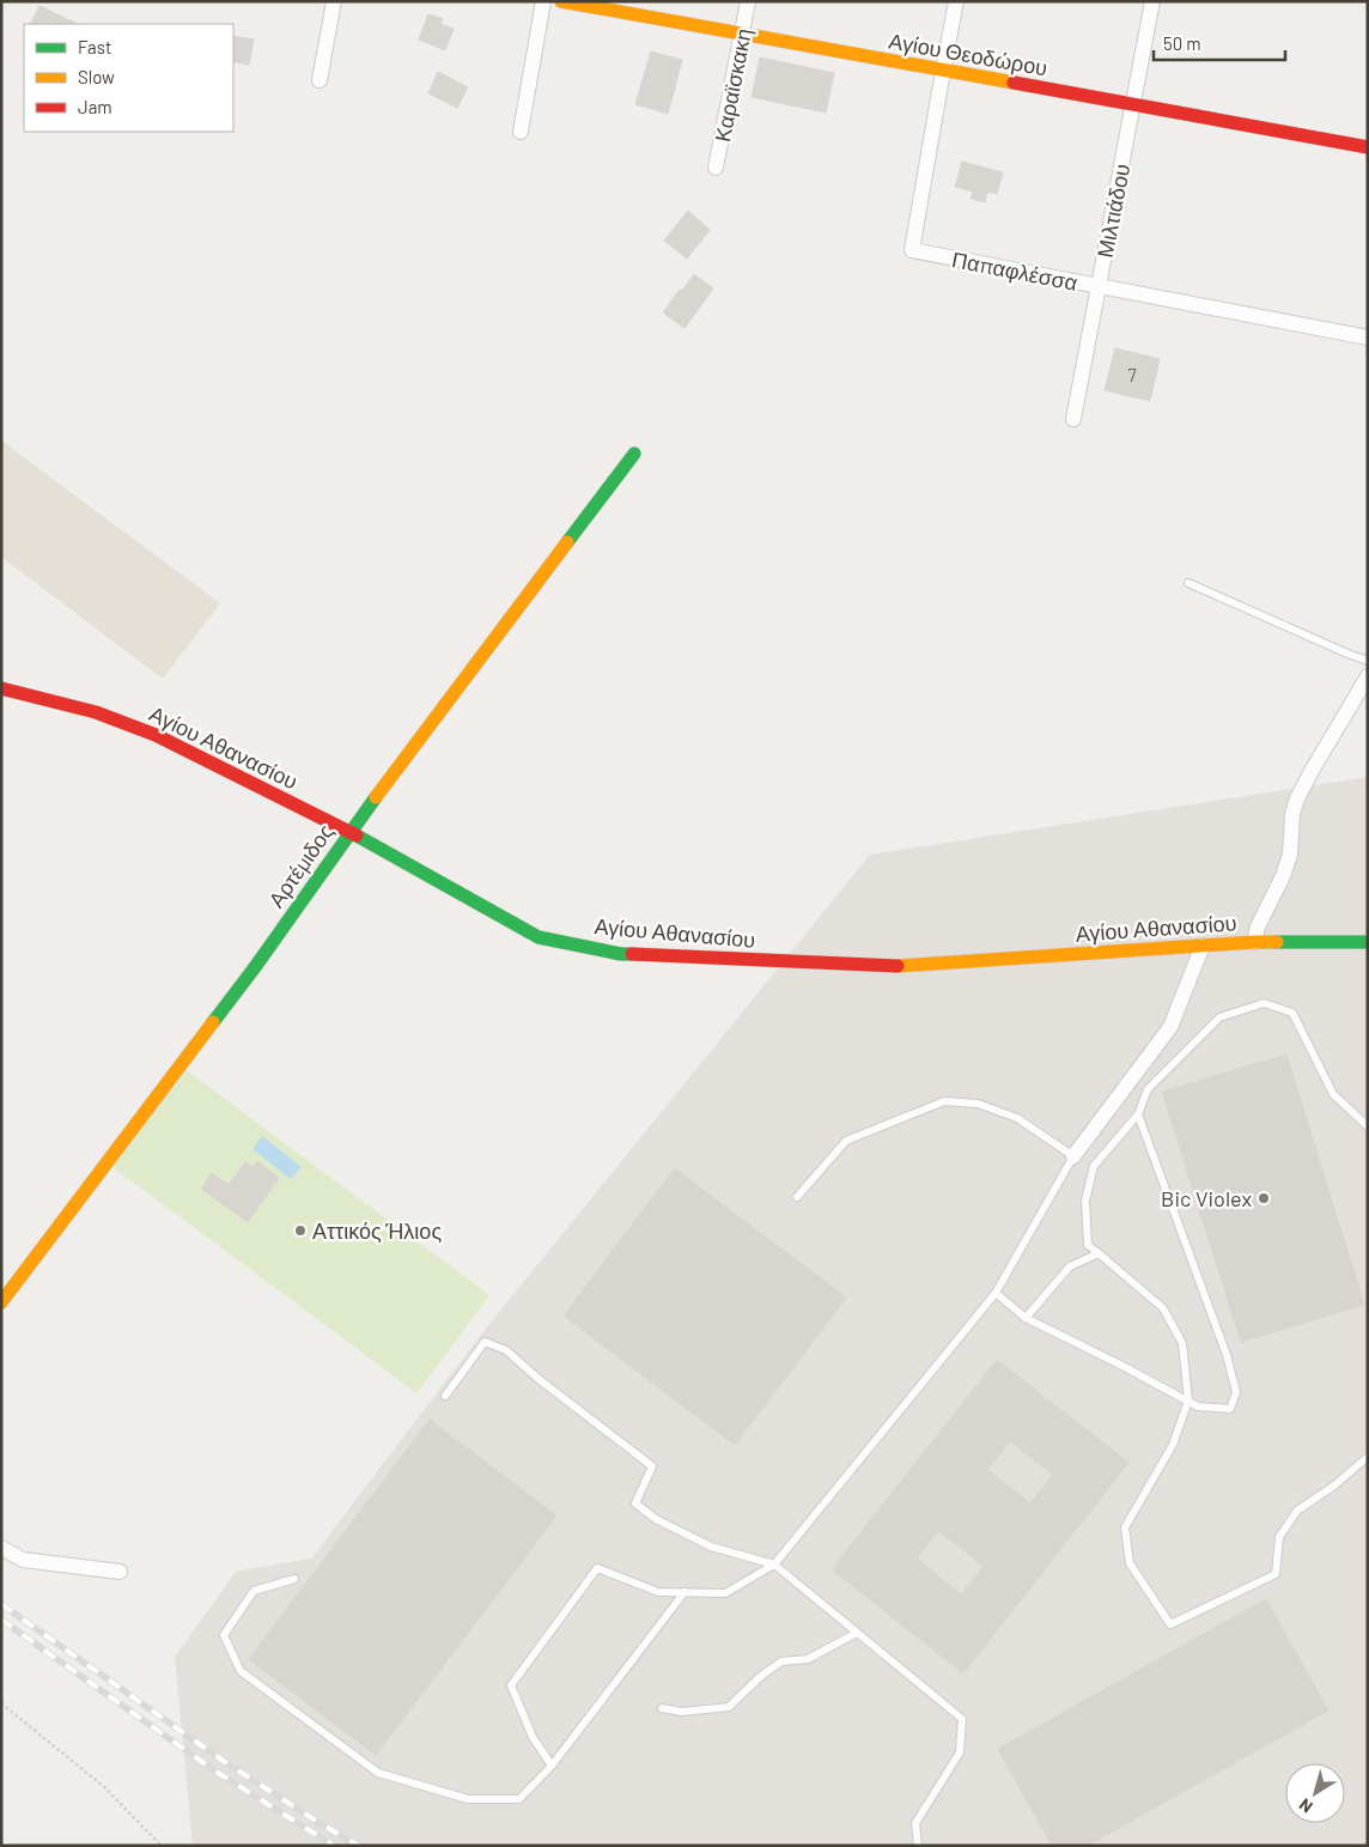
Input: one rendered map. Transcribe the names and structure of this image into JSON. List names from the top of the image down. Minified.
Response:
{"streets":{"street":["Αγίου Θεοδώρου","Καραϊσκακη","Μιλτιάδου","Παπαφλέσσα","Αγίου Αθανασίου","Αρτέμιδος"]},"crossings":[["Αγίου Θεοδώρου","Καραϊσκακη"],["Αγίου Θεοδώρου","Μιλτιάδου"],["Αγίου Θεοδώρου","Παπαφλέσσα"],["Μιλτιάδου","Παπαφλέσσα"],["Αγίου Αθανασίου","Αρτέμιδος"]],"places":["Bic Violex","Αττικός Ήλιος"],"house_numbers":["7"],"legend":["Fast","Slow","Jam"],"scale_bar":"50 m","north":"bottom left"}
